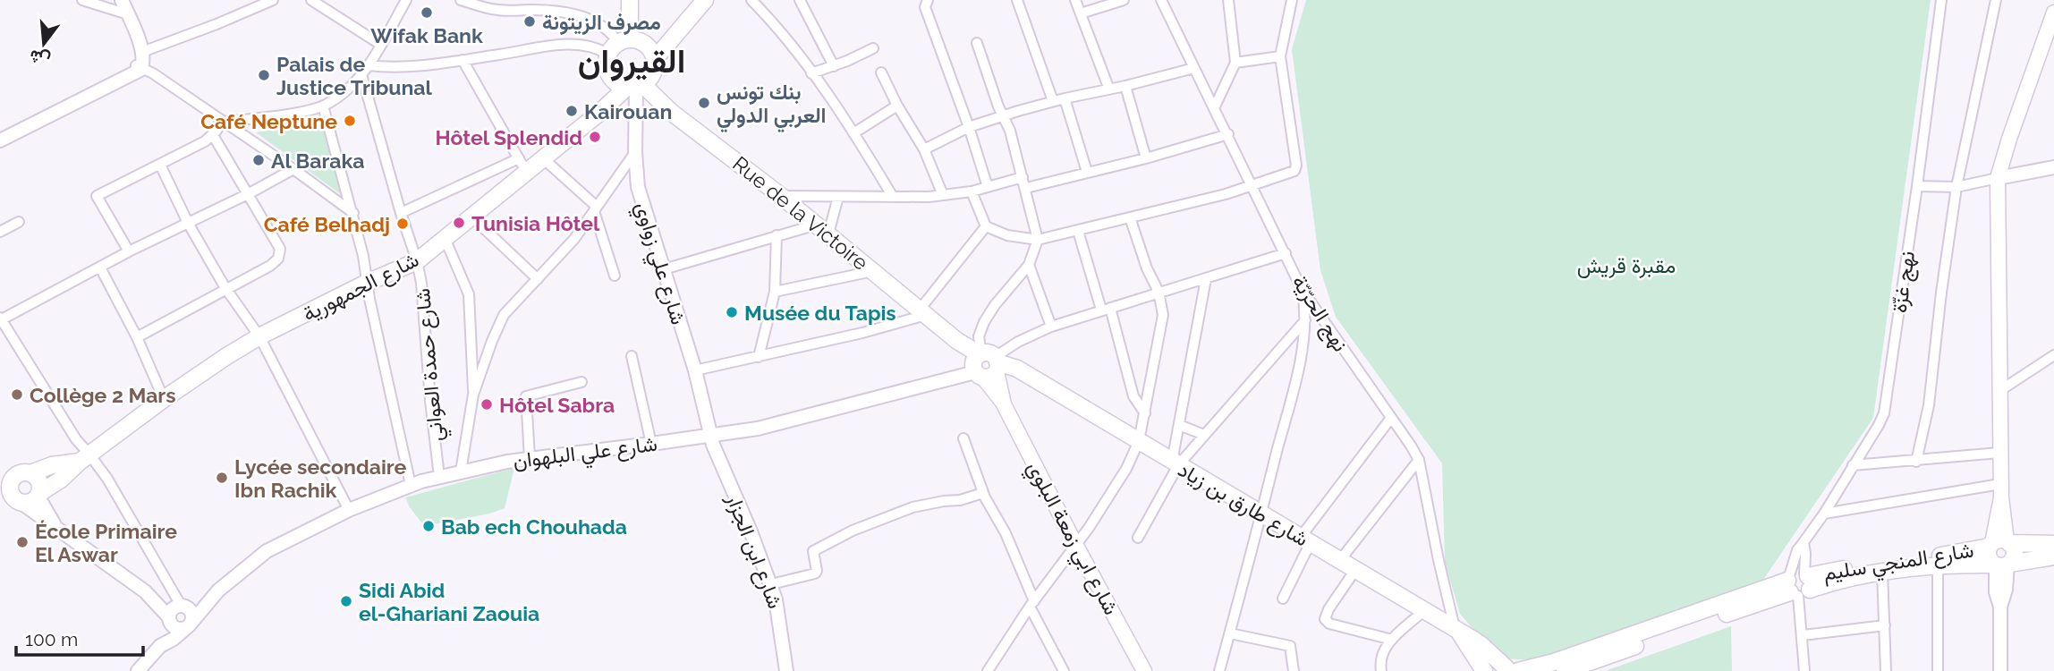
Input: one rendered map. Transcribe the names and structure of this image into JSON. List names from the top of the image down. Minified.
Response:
{"streets":{"main road":["Rue de la Victoire","شارع الجمهورية","شارع طارق بن زياد","شارع ابي زمعة البلوي","شارع المنجي سليم"],"street":["شارع علي زواوي","نهج غزّة","نهج الحرّيّة","شارع حمدة العواني","شارع علي البلهوان","شارع ابن الجزار"]},"crossings":[["Rue de la Victoire","شارع علي زواوي"],["Rue de la Victoire","شارع الجمهورية"],["Rue de la Victoire","شارع علي البلهوان"],["Rue de la Victoire","شارع طارق بن زياد"],["Rue de la Victoire","شارع ابي زمعة البلوي"],["شارع علي زواوي","شارع الجمهورية"],["شارع علي زواوي","شارع علي البلهوان"],["شارع علي زواوي","شارع ابن الجزار"],["نهج غزّة","شارع المنجي سليم"],["شارع الجمهورية","شارع حمدة العواني"],["نهج الحرّيّة","شارع طارق بن زياد"],["شارع حمدة العواني","شارع علي البلهوان"],["شارع علي البلهوان","شارع طارق بن زياد"],["شارع علي البلهوان","شارع ابي زمعة البلوي"],["شارع علي البلهوان","شارع ابن الجزار"],["شارع طارق بن زياد","شارع ابي زمعة البلوي"]],"districts":["القيروان"],"parks":["مقبرة قريش"],"places":["Wifak Bank","مصرف الزيتونة","Palais de Justice Tribunal","بنك تونس العربي الدولي","Kairouan","Café Neptune","Hôtel Splendid","Al Baraka","Tunisia Hôtel","Café Belhadj","Musée du Tapis","Collège 2 Mars","Hôtel Sabra","Lycée secondaire Ibn Rachik","Bab ech Chouhada","École Primaire El Aswar","Sidi Abid el-Ghariani Zaouia"],"scale_bar":"100 m","north":"bottom"}
